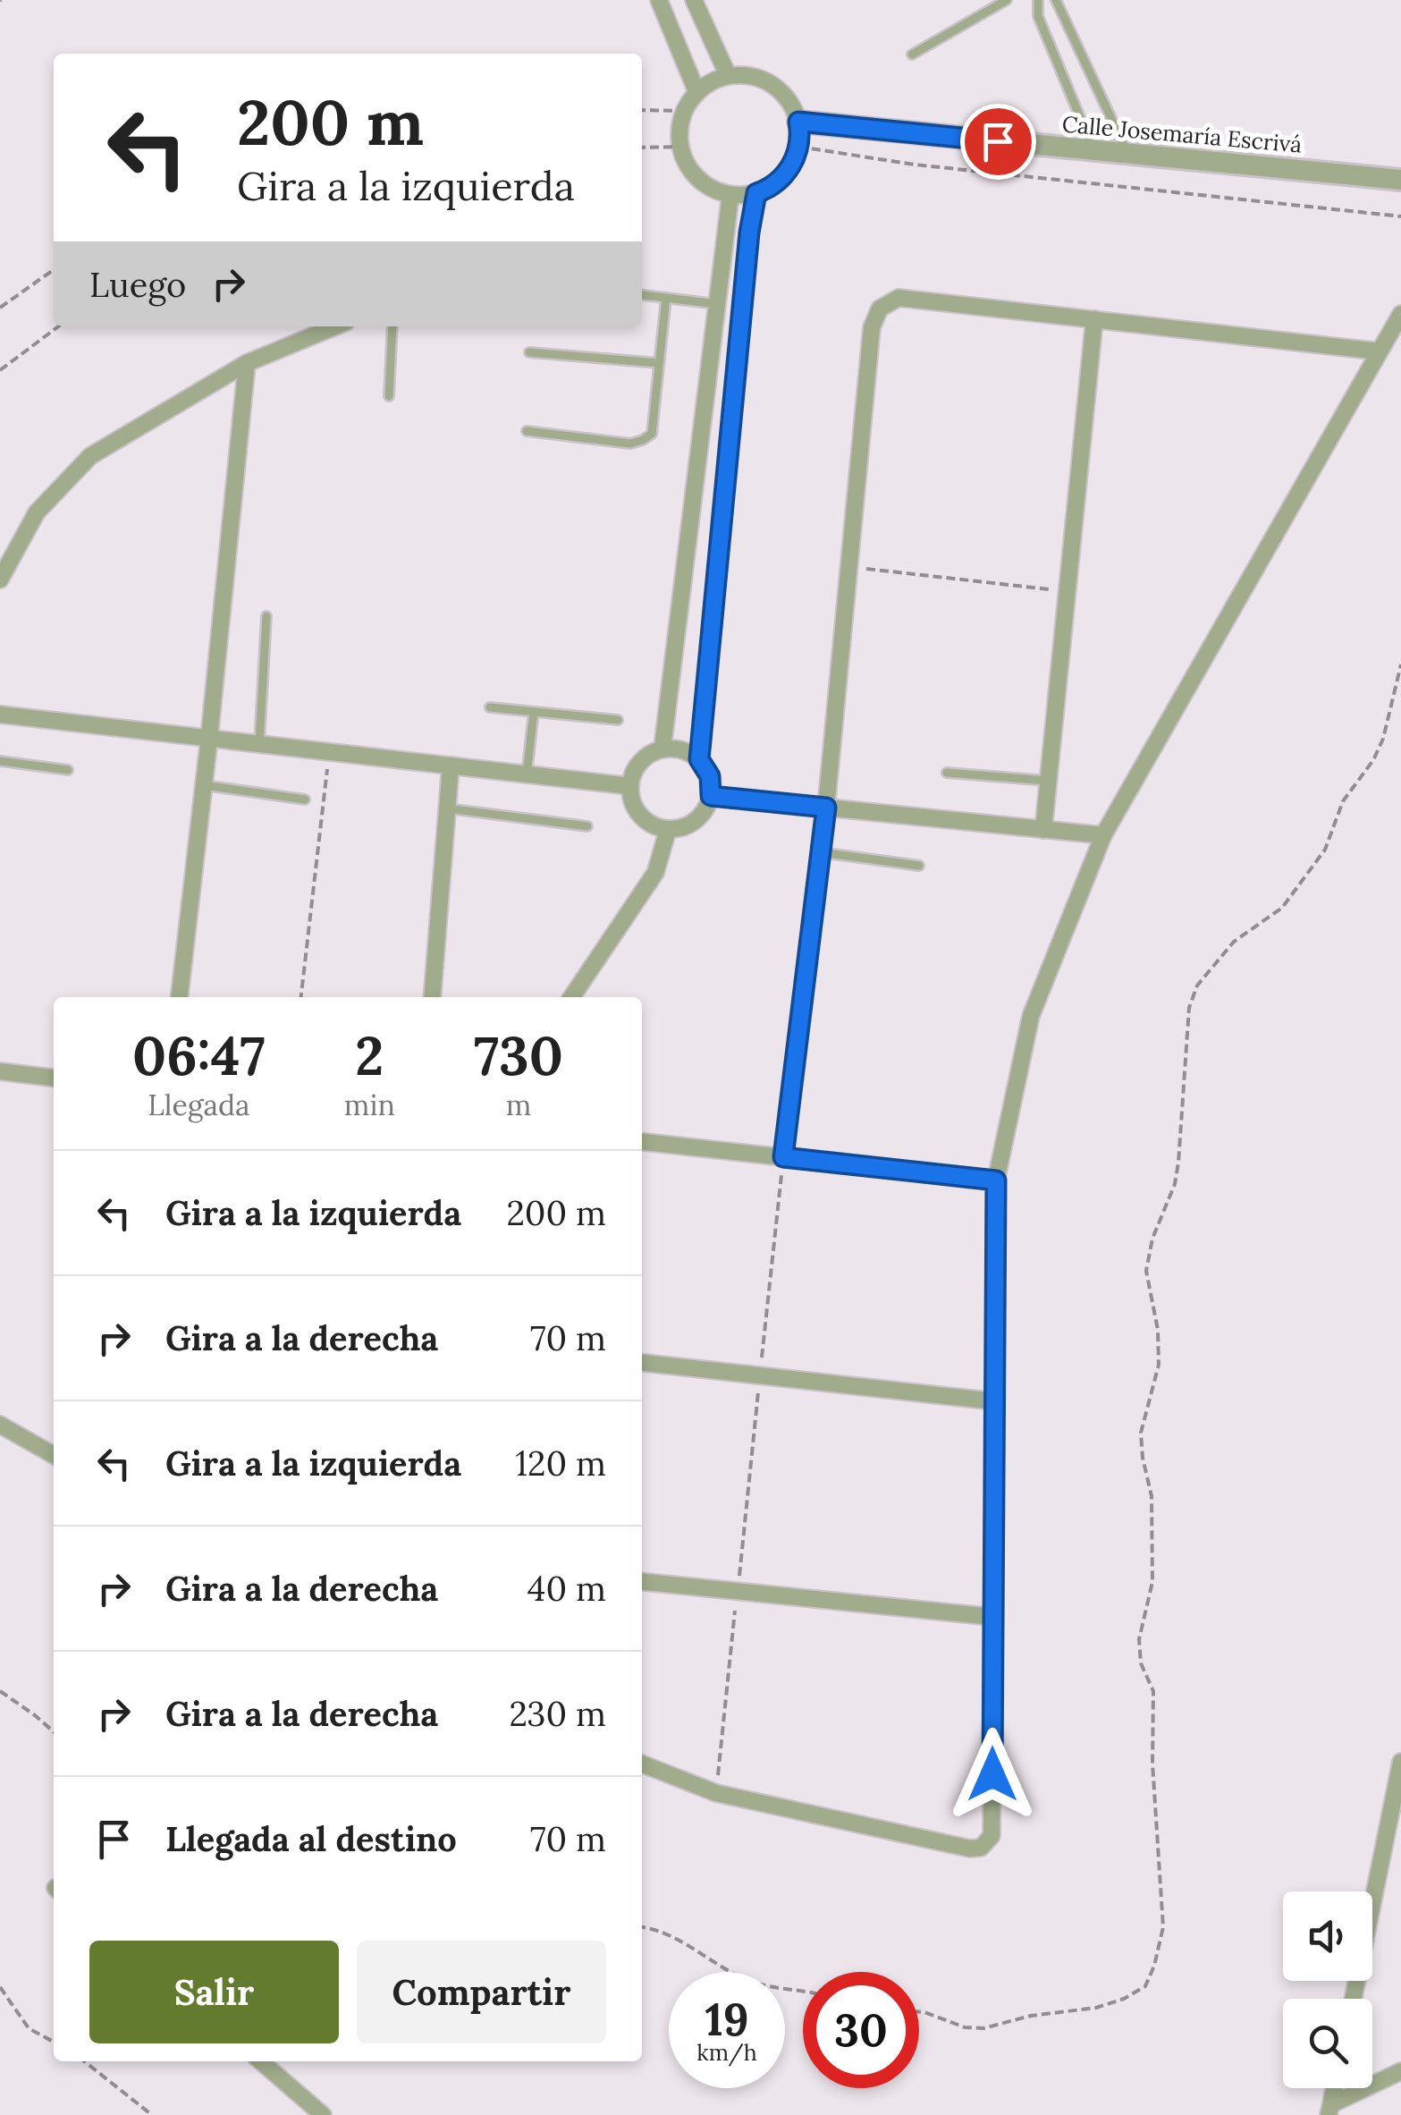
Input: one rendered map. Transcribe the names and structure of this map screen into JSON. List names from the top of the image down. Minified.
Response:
{"streets":{"street":["Calle Josemaría Escrivá"]},"page":{"turn":["200 m","Gira a la izquierda"],"then":"Luego","eta":["06:47","Llegada","2","min","730","m"],"list":[{"name":"Gira a la izquierda","value":"200 m"},{"name":"Gira a la derecha","value":"70 m"},{"name":"Gira a la izquierda","value":"120 m"},{"name":"Gira a la derecha","value":"40 m"},{"name":"Gira a la derecha","value":"230 m"},{"name":"Llegada al destino","value":"70 m"}],"buttons":["Salir","Compartir"],"speed":"19 km/h","limit":"30"}}
